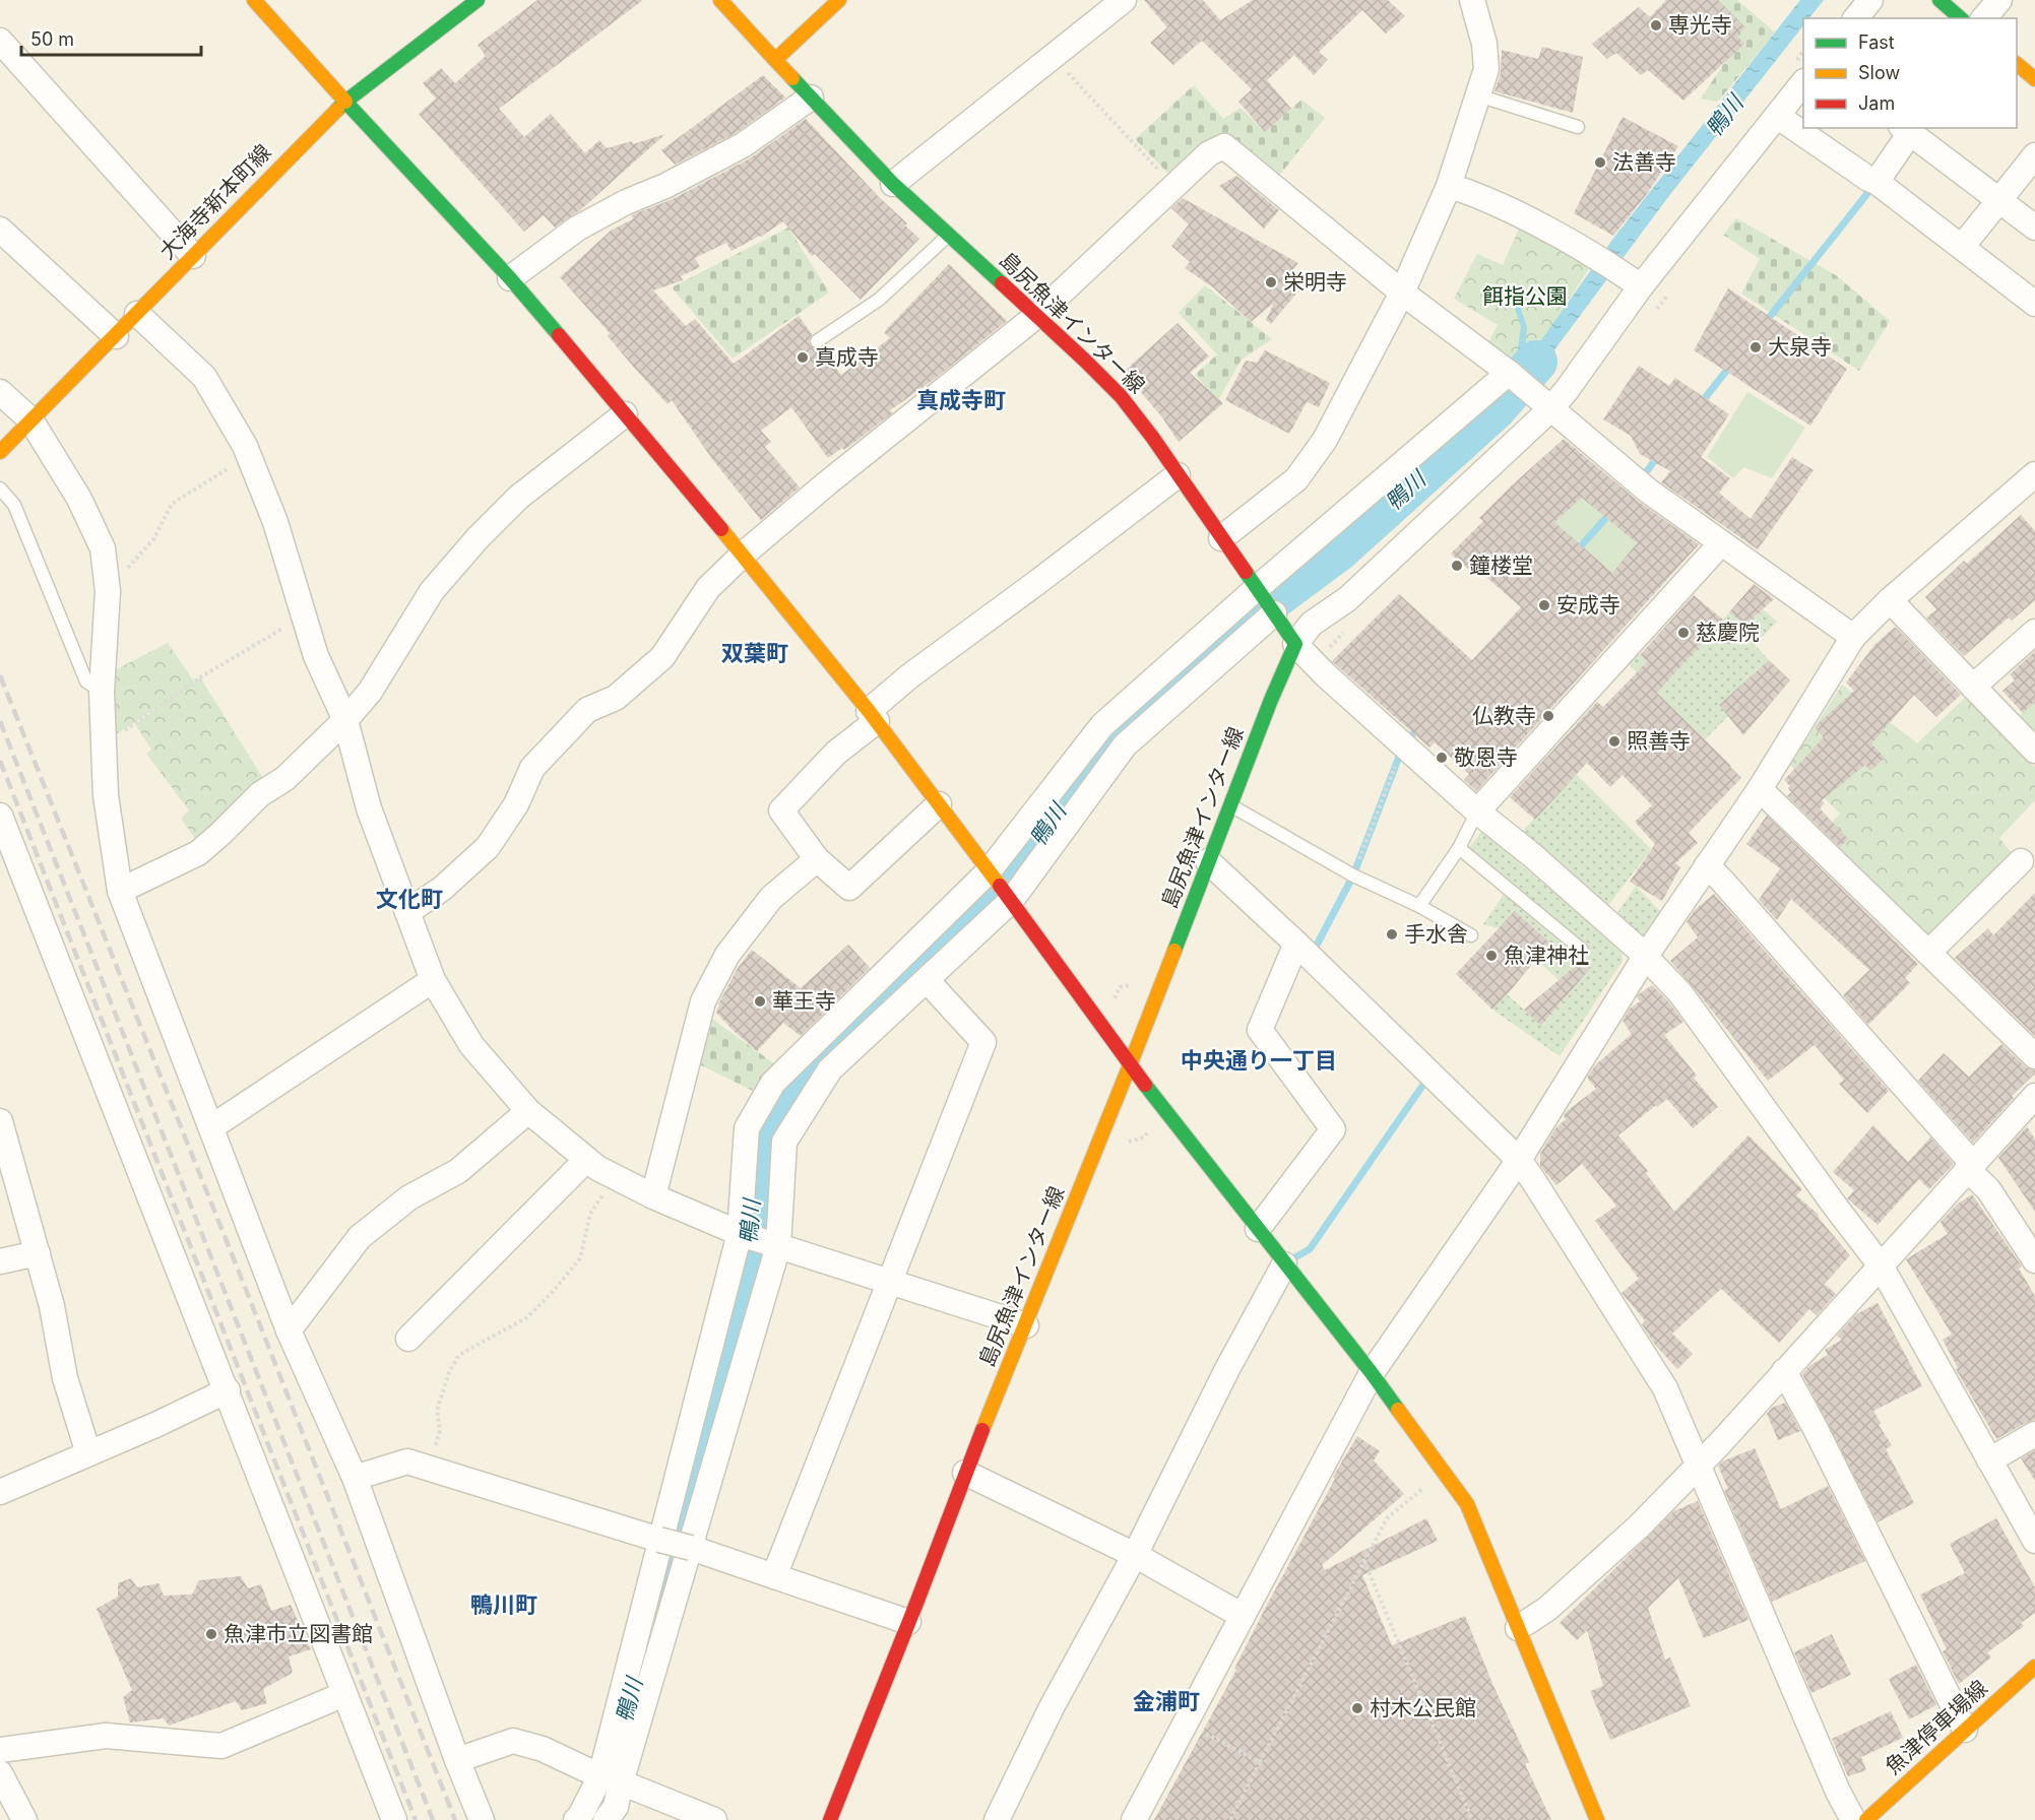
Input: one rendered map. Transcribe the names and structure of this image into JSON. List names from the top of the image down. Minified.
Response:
{"streets":{"main road":["大海寺新本町線","島尻魚津インター線","魚津停車場線"]},"districts":["真成寺町","双葉町","文化町","中央通り一丁目","鴨川町","金浦町"],"water":["鴨川"],"parks":["餌指公園"],"places":["専光寺","法善寺","栄明寺","大泉寺","真成寺","鐘楼堂","安成寺","慈慶院","仏教寺","照善寺","敬恩寺","手水舎","魚津神社","華王寺","魚津市立図書館","村木公民館"],"legend":["Fast","Slow","Jam"],"scale_bar":"50 m"}
